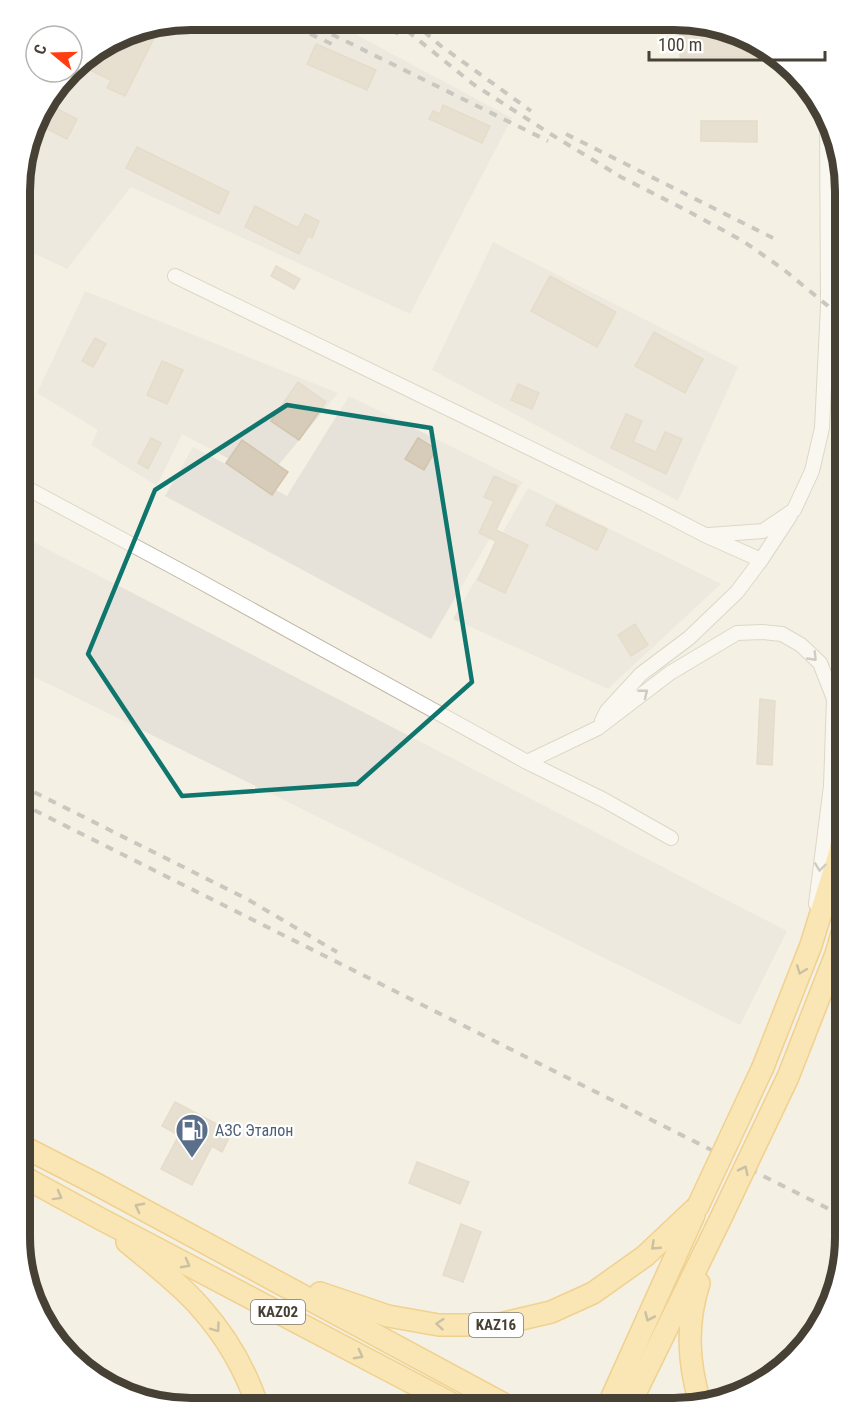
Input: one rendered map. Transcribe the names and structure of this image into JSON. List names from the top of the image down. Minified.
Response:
{"streets":{"highway":["KАZ02","KAZ16"]},"crossings":[["KАZ02","KAZ16"]],"places":{"fuel station":["АЗС Эталон"]},"scale_bar":"100 m","north":"left"}
